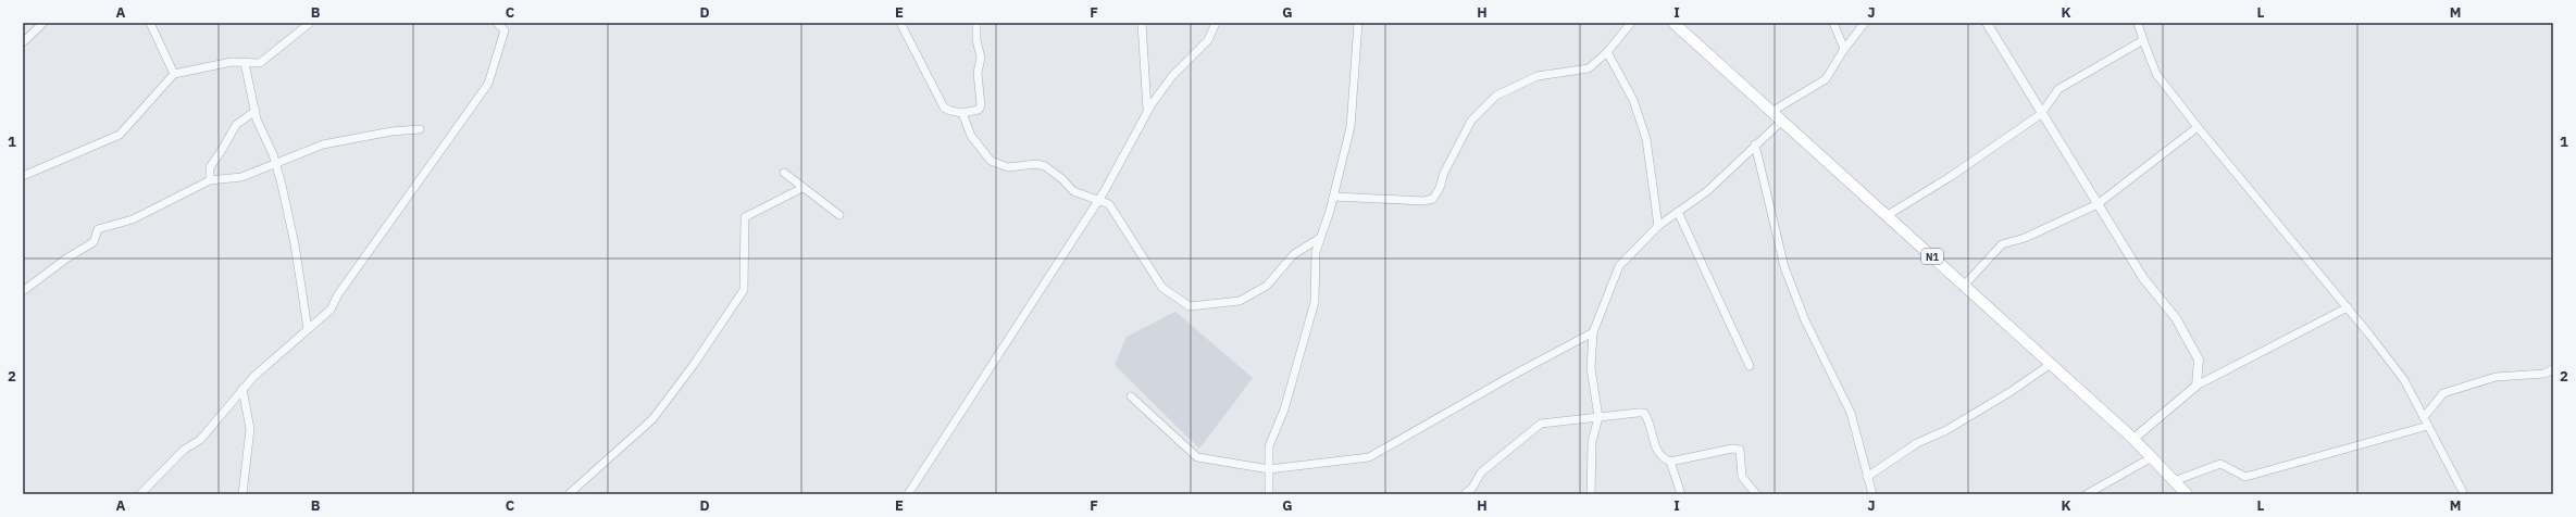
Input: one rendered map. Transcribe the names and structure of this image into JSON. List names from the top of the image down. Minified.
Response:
{"streets":{"main road":["N1"]},"grid":{"columns":["A","B","C","D","E","F","G","H","I","J","K","L","M"],"rows":["1","2"]}}
